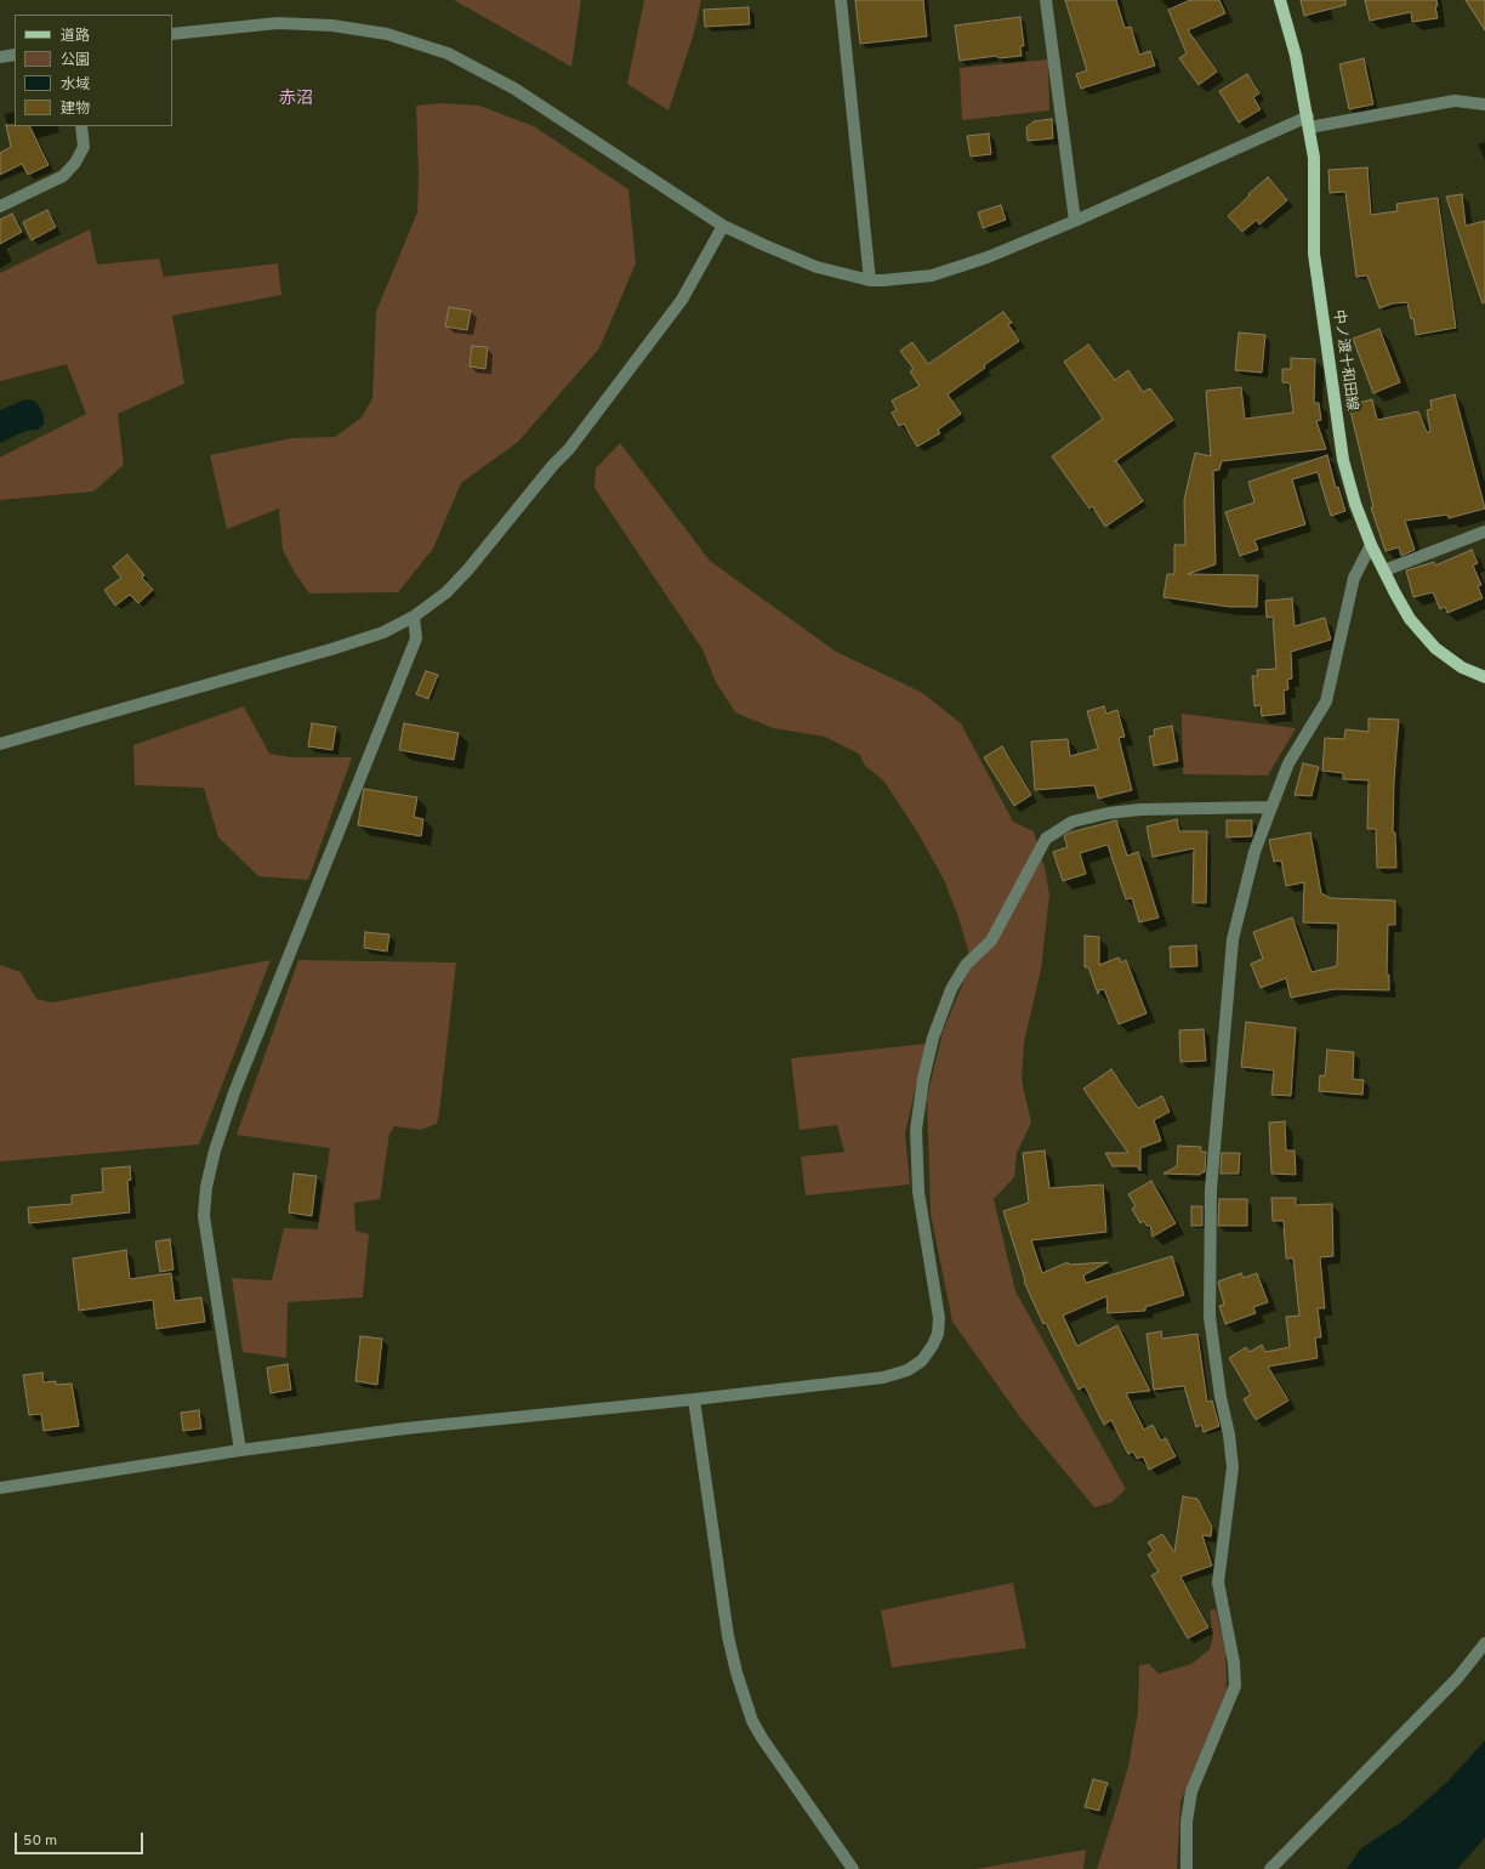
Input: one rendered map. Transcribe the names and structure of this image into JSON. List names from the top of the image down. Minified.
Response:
{"streets":{"main road":["中ノ渡十和田線"]},"districts":["赤沼"],"legend":["道路","公園","水域","建物"],"scale_bar":"50 m"}
